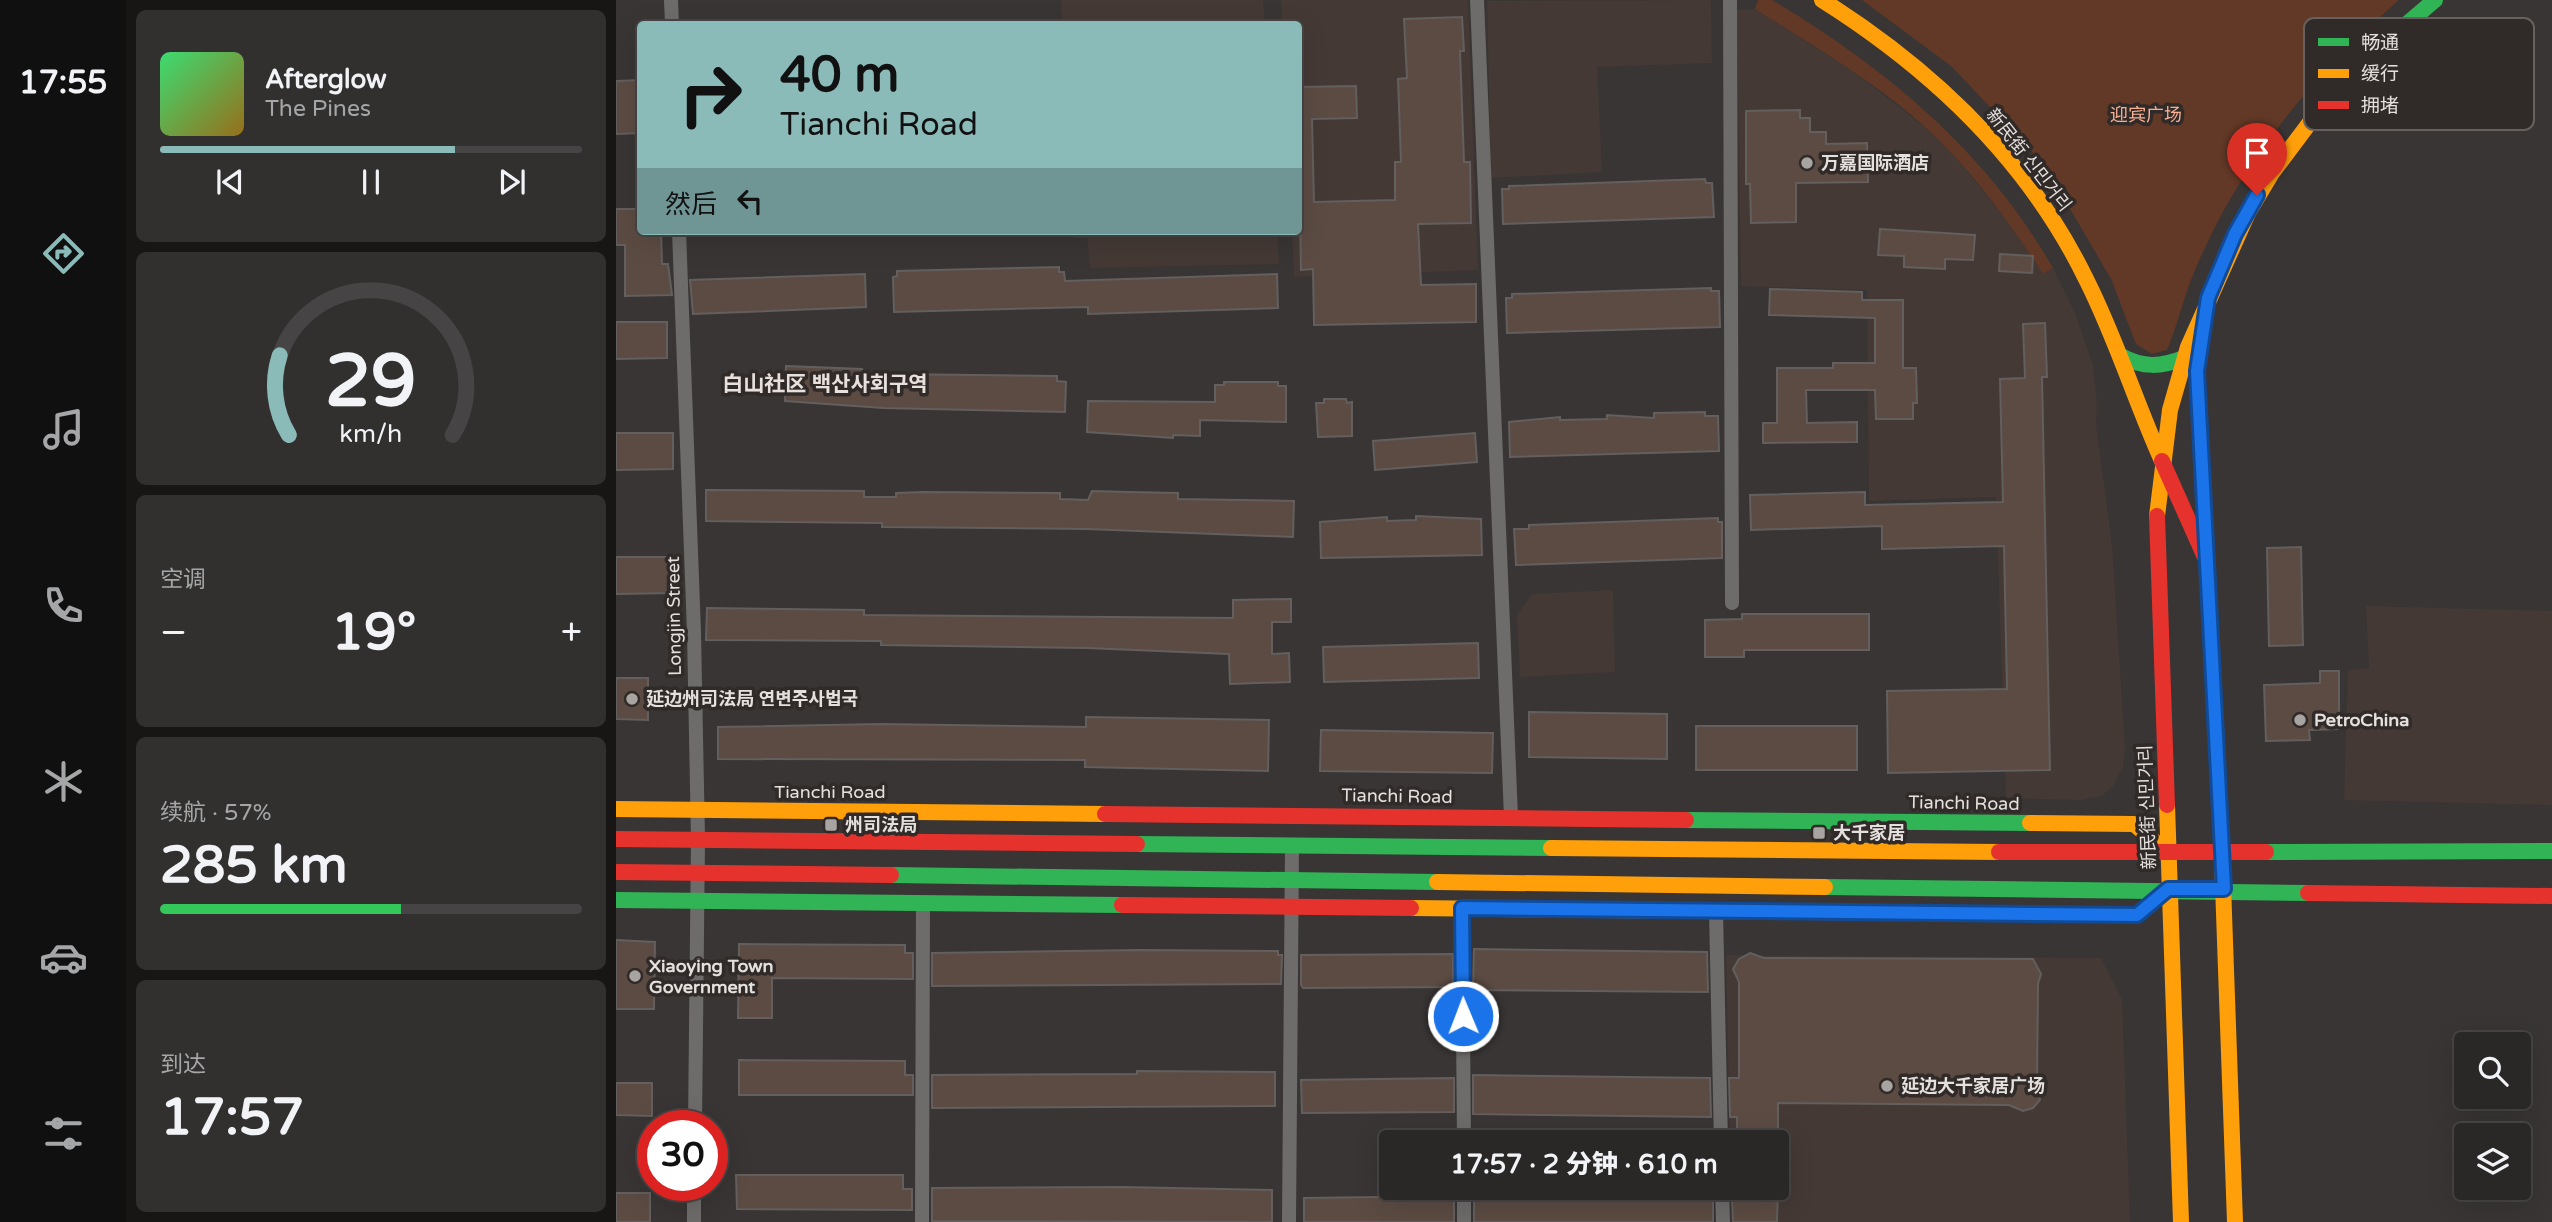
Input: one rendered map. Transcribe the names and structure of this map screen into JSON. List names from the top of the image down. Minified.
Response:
{"streets":{"main road":["新民街 신민거리","Tianchi Road"],"street":["Longjin Street"]},"crossings":[["新民街 신민거리","Tianchi Road"],["Longjin Street","Tianchi Road"]],"districts":["白山社区 백산사회구역"],"parks":["迎宾广场"],"places":{"other":["万嘉国际酒店","延边州司法局 연변주사법국","PetroChina","Xiaoying Town Government","延边大千家居广场"],"transit":["州司法局","大千家居"]},"legend":["畅通","缓行","拥堵"],"page":{"tabs":"17:55","turn":["40 m","Tianchi Road"],"song":["Afterglow","The Pines"],"then":"然后","tile":["空调",["续航 · 57%","285 km"],["到达","17:57"]],"heat":["−","19°","+"],"limit":"30","trip":"17:57 · 2 分钟 · 610 m","gauge":["29","km/h"]}}
